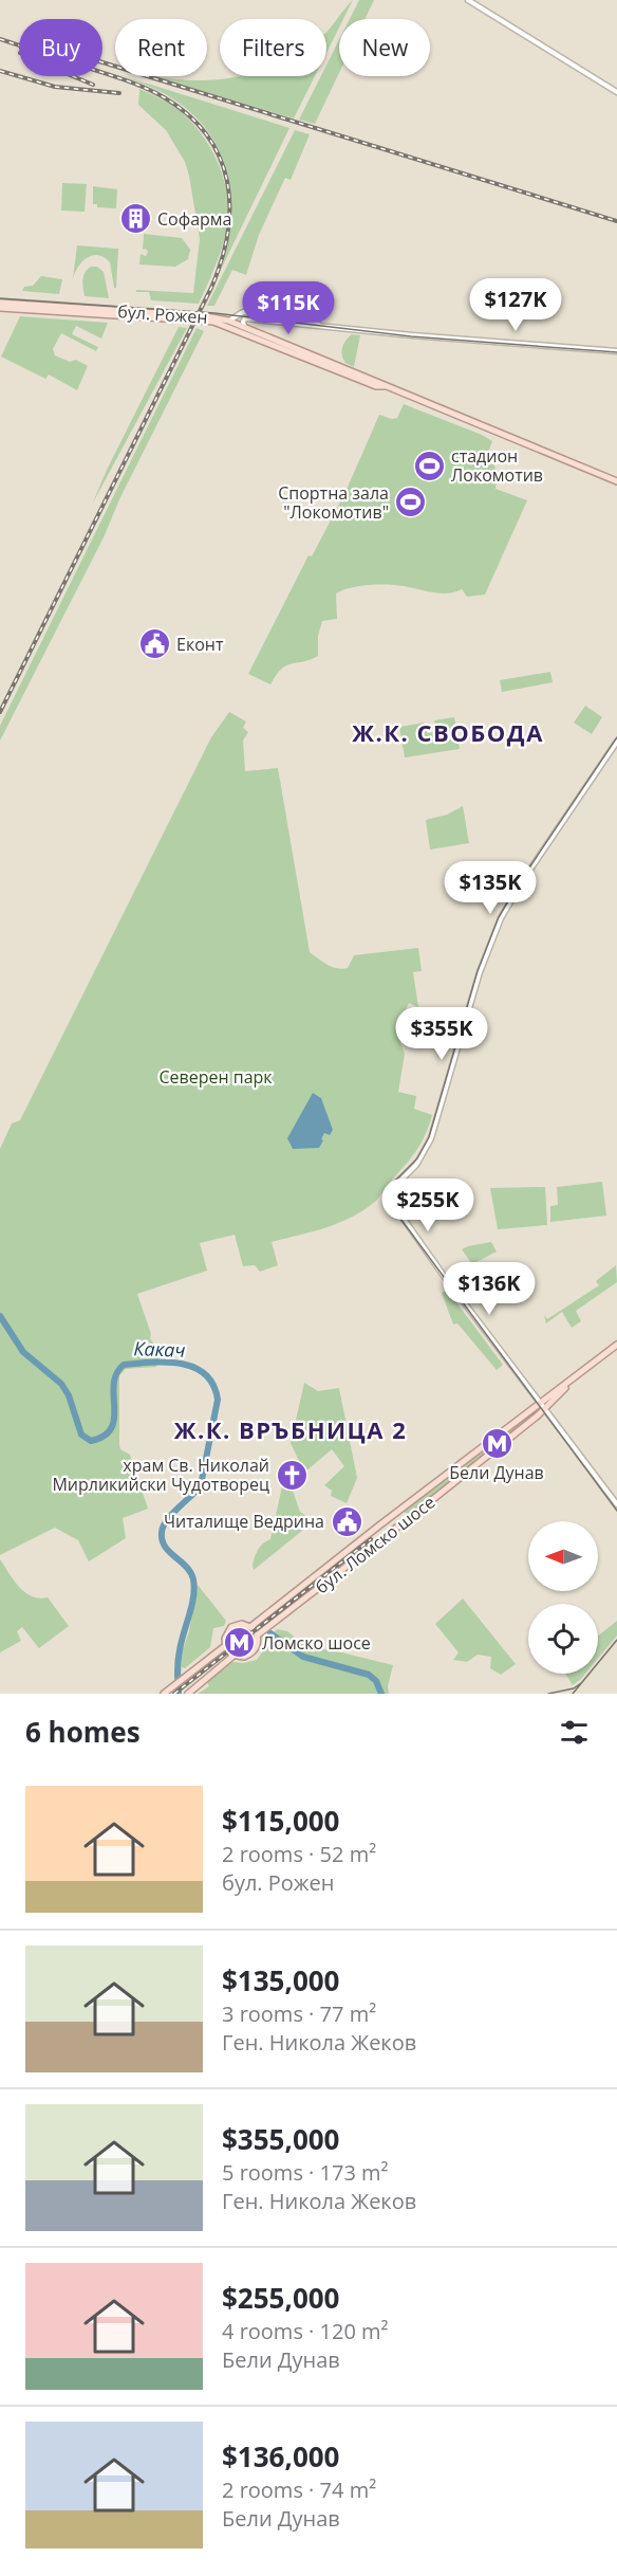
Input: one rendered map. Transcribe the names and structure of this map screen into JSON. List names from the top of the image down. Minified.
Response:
{"streets":{"main road":["бул. Рожен","бул. Ломско шосе"]},"districts":["Ж.К. СВОБОДА","Ж.К. ВРЪБНИЦА 2"],"water":["Какач"],"parks":["Северен парк"],"places":{"building":["Софарма"],"sports":["стадион Локомотив","Спортна зала \"Локомотив\""],"public building":["Еконт","Читалище Ведрина"],"metro station":["Бели Дунав","Ломско шосе"],"church":["храм Св. Николай Мирликийски Чудотворец"]},"north":"left","page":{"chip":["Buy","Rent","Filters","New"],"price":["$127K","$115K","$135K","$355K","$255K","$136K"],"heading":"6 homes","list":[{"name":"$115,000","note":"2 rooms · 52 m² · бул. Рожен"},{"name":"$135,000","note":"3 rooms · 77 m² · Ген. Никола Жеков"},{"name":"$355,000","note":"5 rooms · 173 m² · Ген. Никола Жеков"},{"name":"$255,000","note":"4 rooms · 120 m² · Бели Дунав"},{"name":"$136,000","note":"2 rooms · 74 m² · Бели Дунав"}]}}
